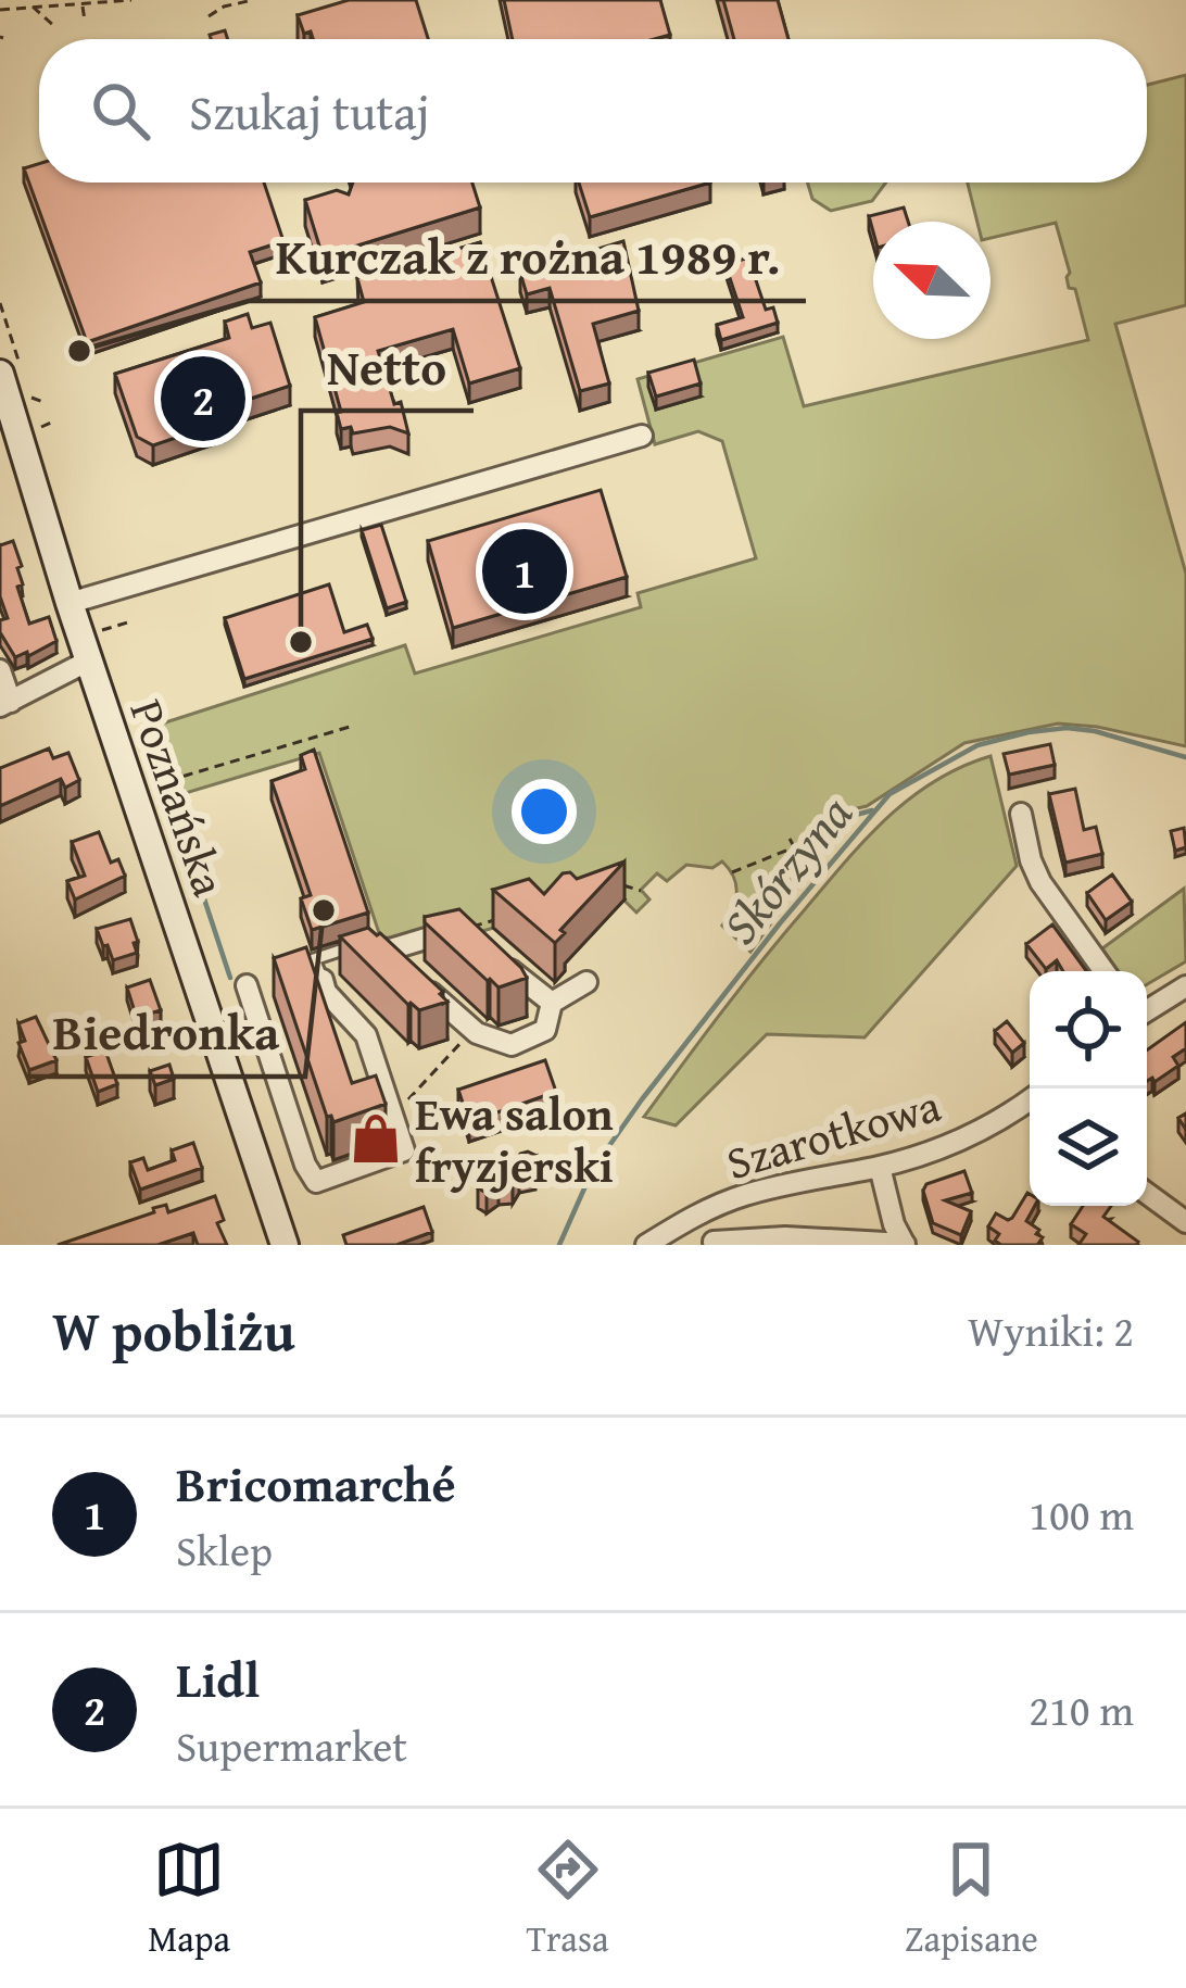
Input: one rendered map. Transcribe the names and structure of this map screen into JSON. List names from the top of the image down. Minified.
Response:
{"streets":{"street":["Poznańska","Szarotkowa"]},"water":["Skórzyna"],"places":{"other":["Kurczak z rożna 1989 r.","Netto","Biedronka"],"shop":["Ewa salon fryzjerski"]},"north":"top left","page":{"search":"Szukaj tutaj","pins":["2","1"],"heading":["W pobliżu","Wyniki: 2"],"list":[{"mark":"1","name":"Bricomarché","note":"Sklep","value":"100 m"},{"mark":"2","name":"Lidl","note":"Supermarket","value":"210 m"}],"nav":["Mapa","Trasa","Zapisane"]}}
